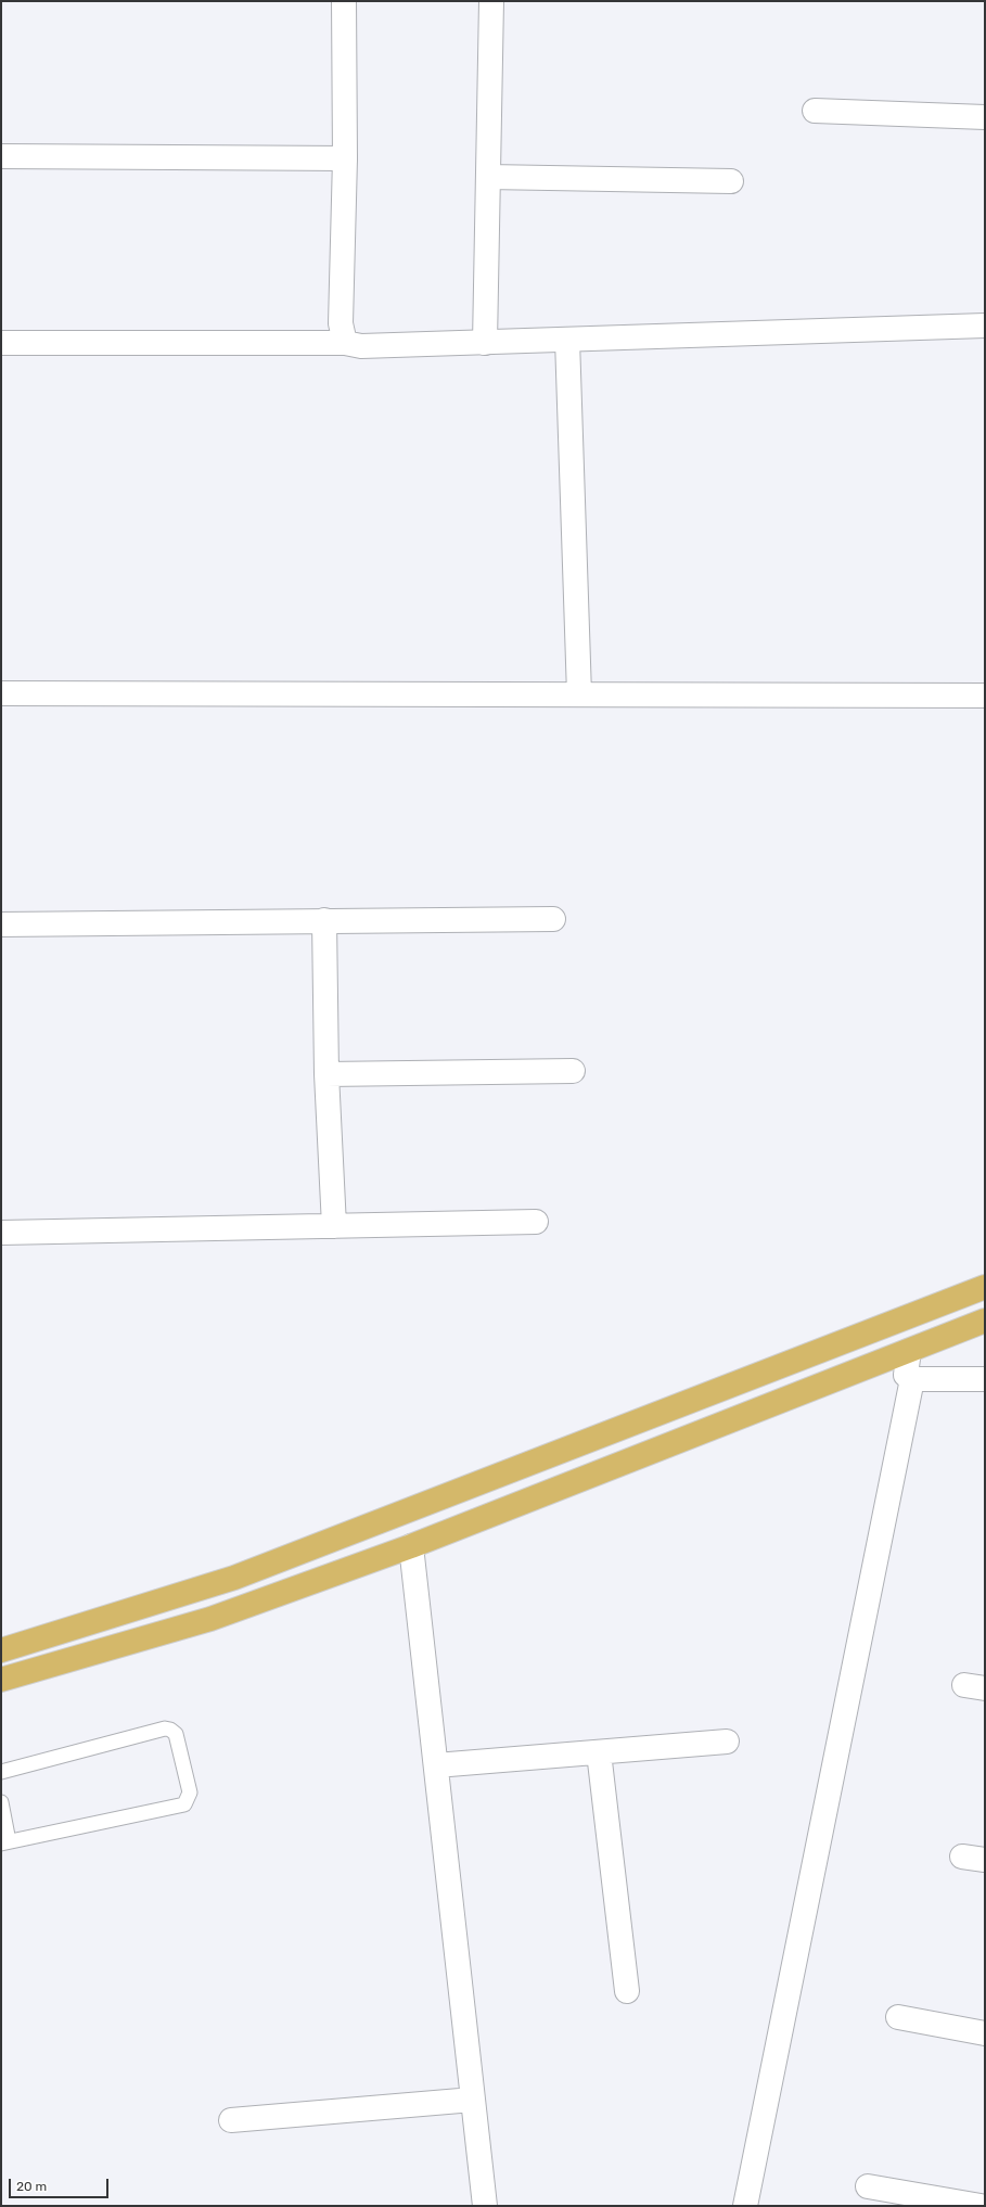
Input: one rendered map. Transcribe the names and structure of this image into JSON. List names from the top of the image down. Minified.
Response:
{"scale_bar":"20 m"}
